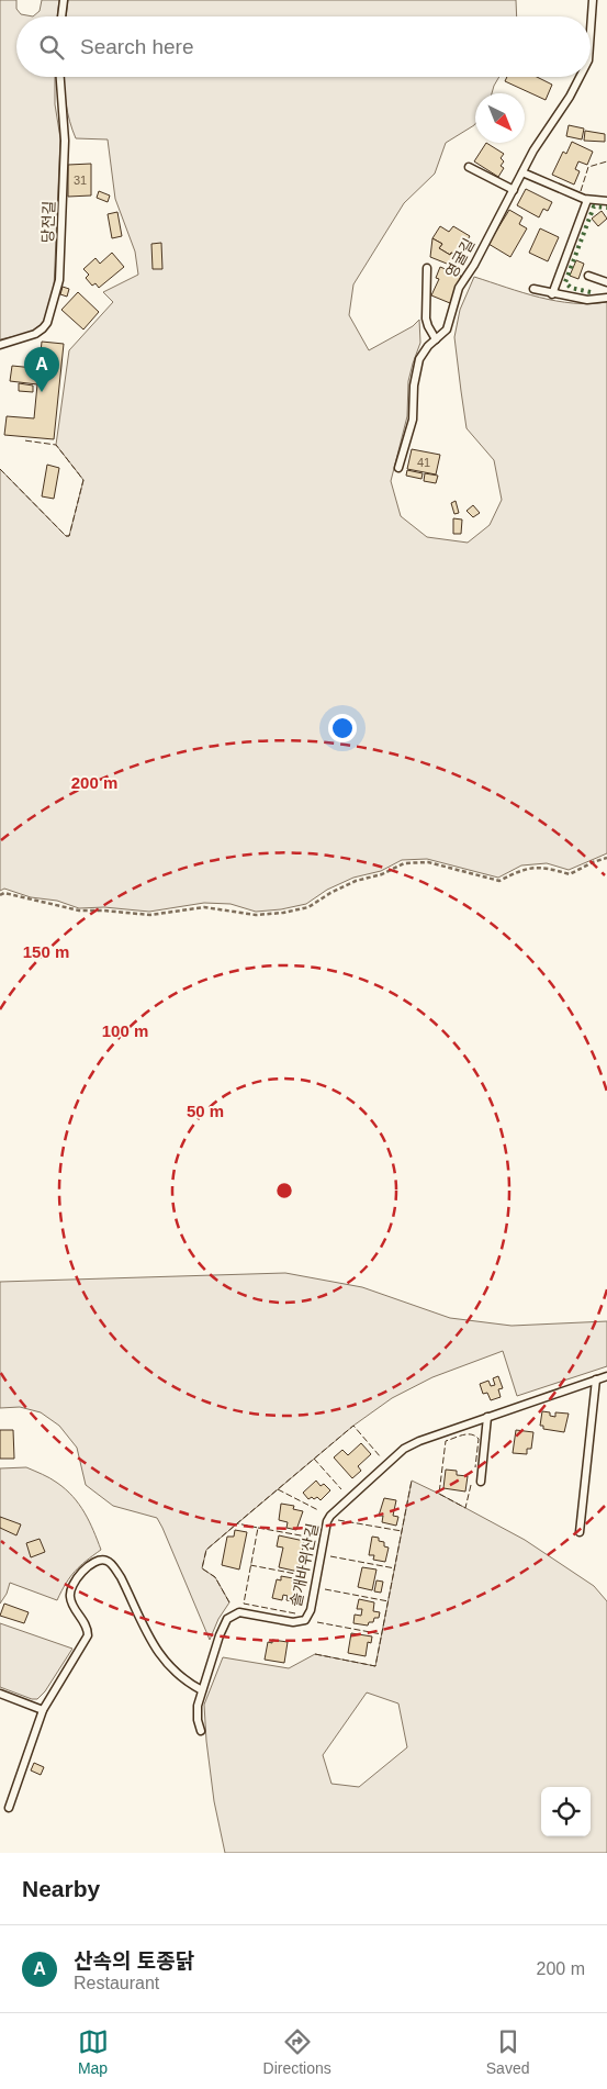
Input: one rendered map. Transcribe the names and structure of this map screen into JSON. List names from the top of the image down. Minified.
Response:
{"streets":{"lane":["당전길","영굴길","솔개바위산길"]},"house_numbers":["31","41"],"north":"bottom right","page":{"search":"Search here","pins":"A","heading":"Nearby","list":[{"mark":"A","name":"산속의 토종닭","note":"Restaurant","value":"200 m"}],"nav":["Map","Directions","Saved"]},"rings":["200 m","150 m","100 m","50 m"]}
